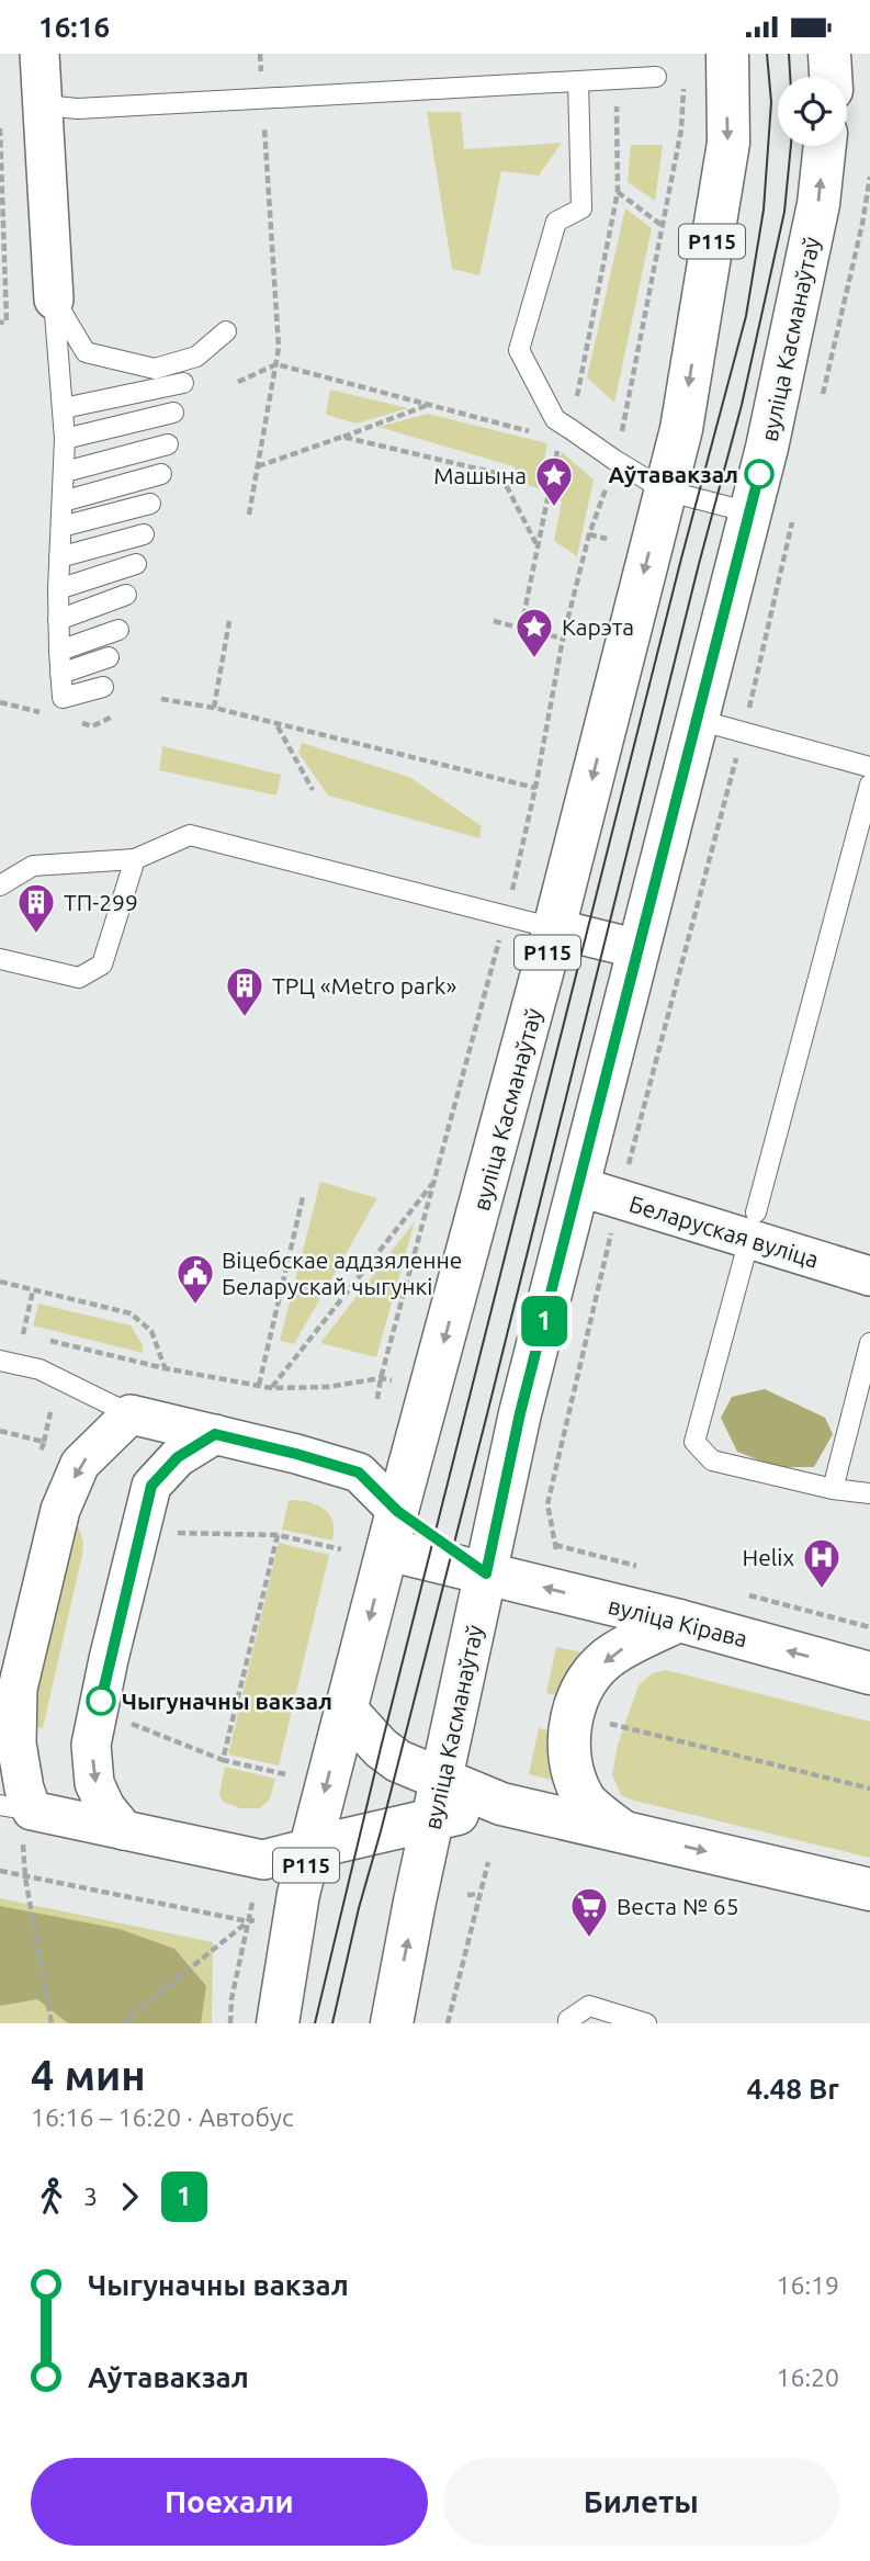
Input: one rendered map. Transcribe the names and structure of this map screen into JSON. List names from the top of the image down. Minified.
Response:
{"streets":{"main road":["Р115","вуліца Касманаўтаў","вуліца Кірава"],"street":["Беларуская вуліца"]},"crossings":[["вуліца Касманаўтаў","Беларуская вуліца"],["вуліца Касманаўтаў","вуліца Кірава"]],"places":{"other":["Аўтавакзал","Чыгуначны вакзал"],"place":["Машына","Карэта"],"building":["ТП-299","ТРЦ «Metro park»"],"public building":["Віцебскае аддзяленне Беларускай чыгункі"],"hospital":["Helix"],"supermarket":["Веста № 65"]},"lines":["bus line 1"],"page":{"status":"16:16","on_map":"1","heading":["4 мин","16:16 – 16:20 · Автобус","4.48 Br"],"legs":["3","1"],"list":[{"name":"Чыгуначны вакзал","value":"16:19"},{"name":"Аўтавакзал","value":"16:20"}],"buttons":["Поехали","Билеты"]}}
